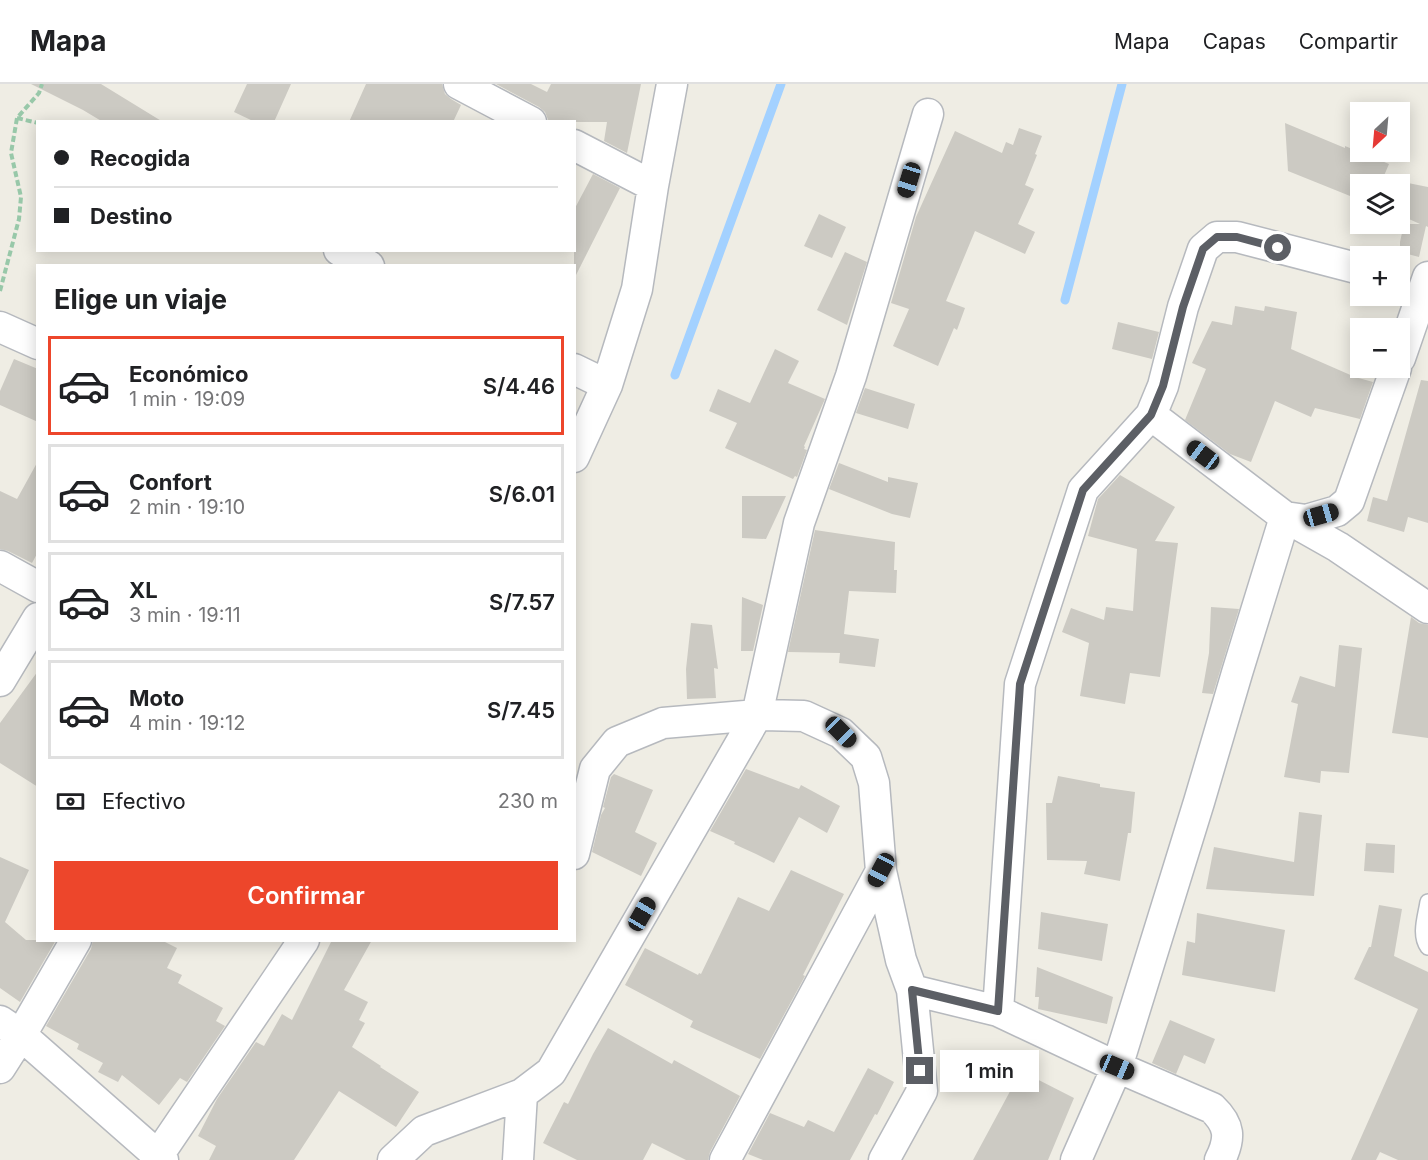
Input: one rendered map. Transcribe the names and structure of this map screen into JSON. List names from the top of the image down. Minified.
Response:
{"north":"bottom left","page":{"header":"Mapa","nav":["Mapa","Capas","Compartir"],"map_buttons":["+","−"],"banner":["Recogida","Destino"],"heading":"Elige un viaje","list":[{"name":"Económico","note":"1 min · 19:09","value":"S/4.46"},{"name":"Confort","note":"2 min · 19:10","value":"S/6.01"},{"name":"XL","note":"3 min · 19:11","value":"S/7.57"},{"name":"Moto","note":"4 min · 19:12","value":"S/7.45"}],"pay":["Efectivo","230 m"],"buttons":"Confirmar","bubble":"1 min"}}
